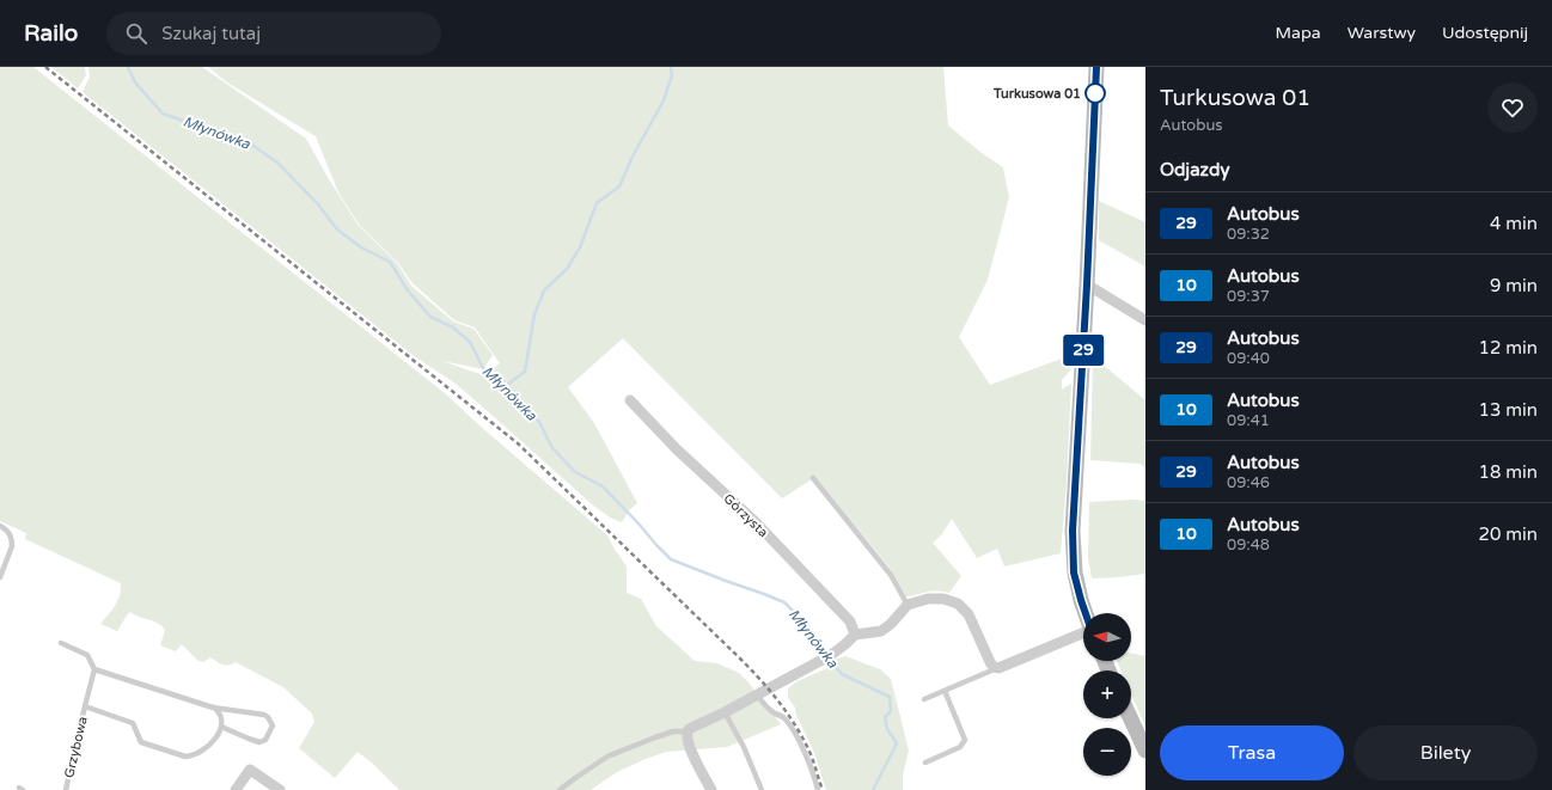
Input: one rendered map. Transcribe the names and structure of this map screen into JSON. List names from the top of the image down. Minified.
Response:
{"streets":{"street":["Górzysta"],"lane":["Grzybowa"]},"water":["Młynówka"],"places":["Turkusowa 01"],"lines":["bus line 29"],"north":"left","page":{"header":"Railo","search":"Szukaj tutaj","nav":["Mapa","Warstwy","Udostępnij"],"on_map":"29","heading":[["Turkusowa 01","Autobus"],"Odjazdy"],"list":[{"mark":"29","name":"Autobus","note":"09:32","value":"4 min"},{"mark":"10","name":"Autobus","note":"09:37","value":"9 min"},{"mark":"29","name":"Autobus","note":"09:40","value":"12 min"},{"mark":"10","name":"Autobus","note":"09:41","value":"13 min"},{"mark":"29","name":"Autobus","note":"09:46","value":"18 min"},{"mark":"10","name":"Autobus","note":"09:48","value":"20 min"}],"map_buttons":["+","−"],"buttons":["Trasa","Bilety"]}}
